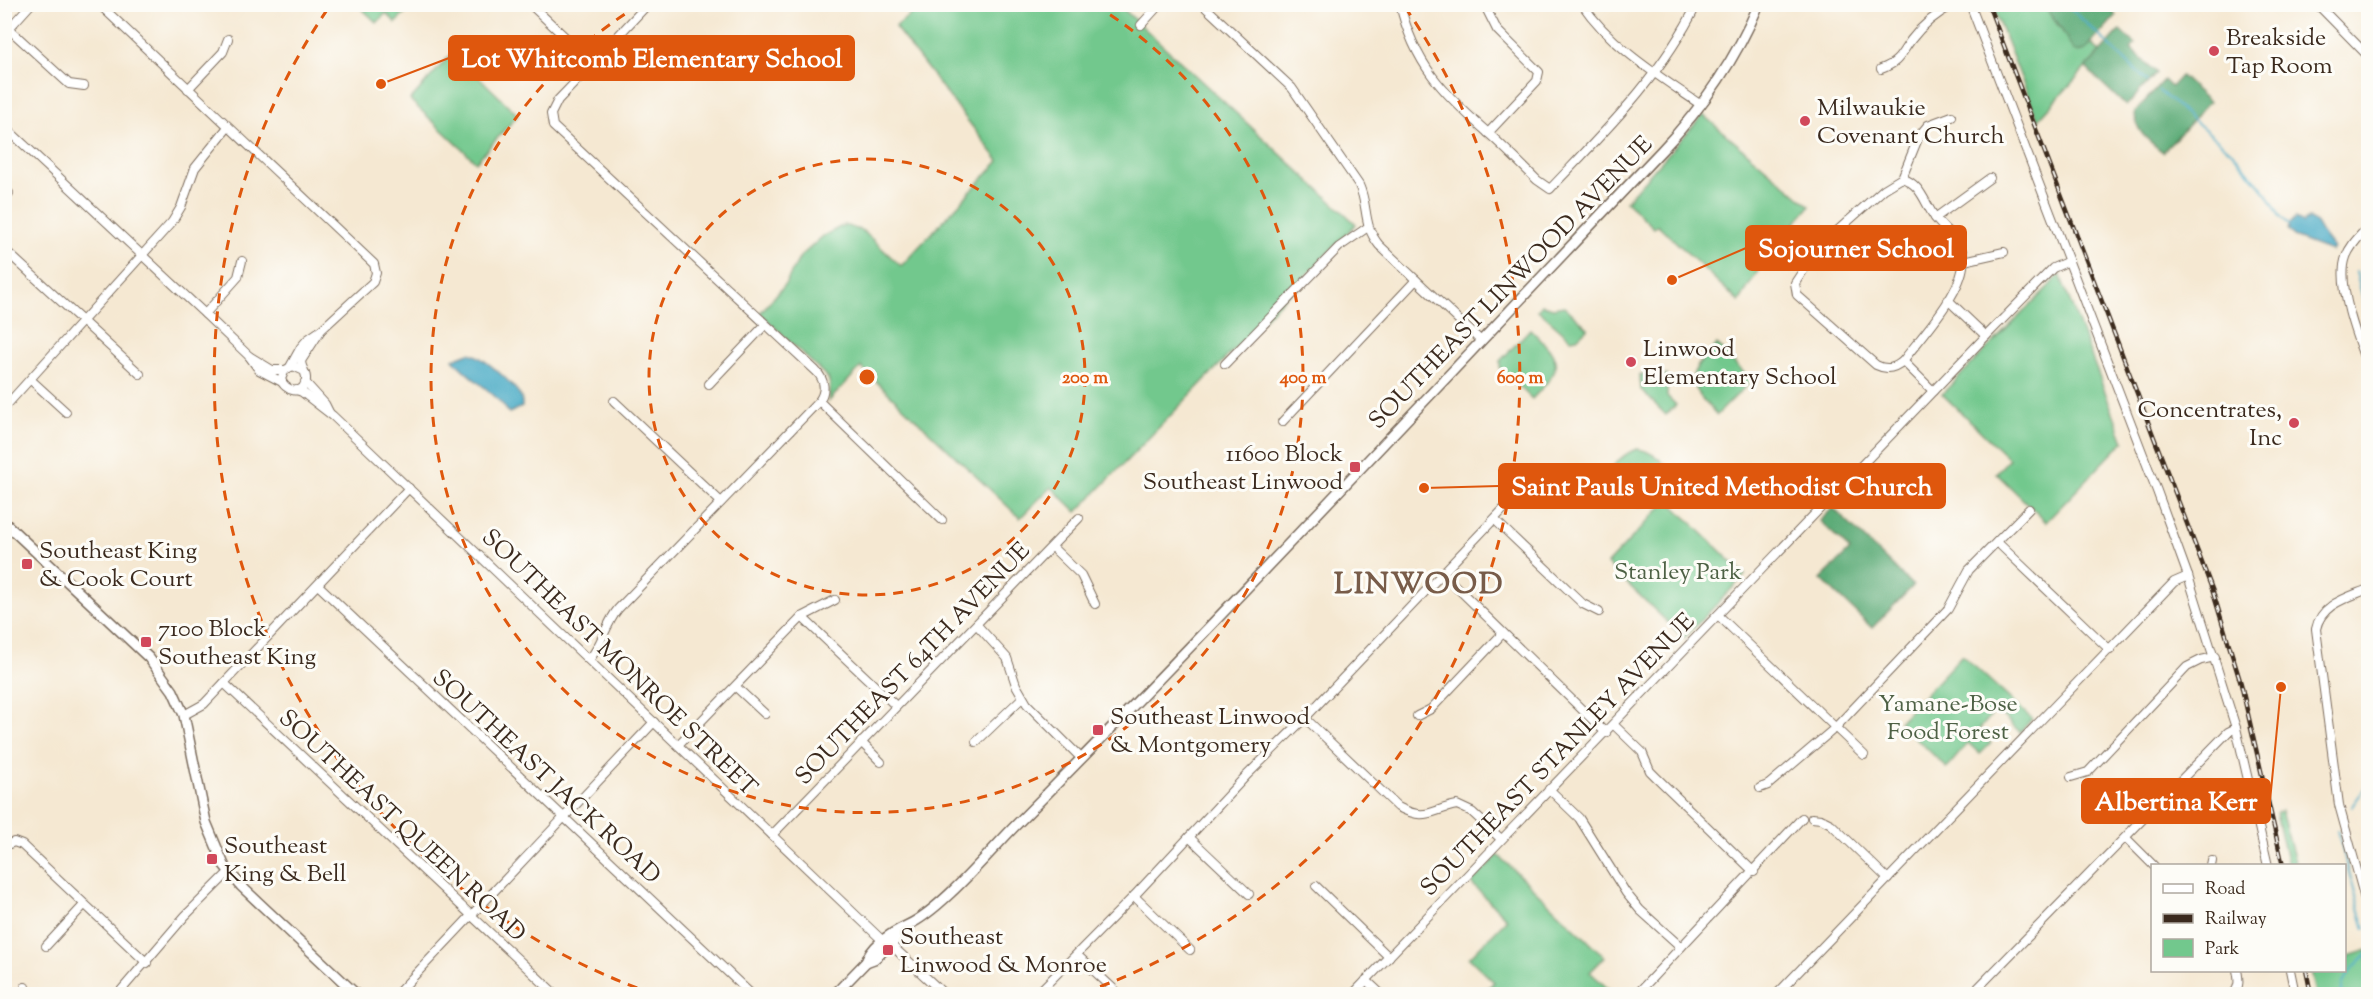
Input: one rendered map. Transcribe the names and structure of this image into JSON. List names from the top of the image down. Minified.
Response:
{"streets":{"main road":["SOUTHEAST LINWOOD AVENUE"],"street":["SOUTHEAST MONROE STREET","SOUTHEAST 64TH AVENUE","SOUTHEAST STANLEY AVENUE","SOUTHEAST JACK ROAD","SOUTHEAST QUEEN ROAD"]},"crossings":[["SOUTHEAST LINWOOD AVENUE","SOUTHEAST MONROE STREET"],["SOUTHEAST MONROE STREET","SOUTHEAST 64TH AVENUE"]],"districts":["LINWOOD"],"parks":["Stanley Park","Yamane-Bose Food Forest"],"places":{"other":["Breakside Tap Room","Lot Whitcomb Elementary School","Milwaukie Covenant Church","Sojourner School","Linwood Elementary School","Concentrates, Inc","Saint Pauls United Methodist Church","Albertina Kerr"],"transit":["11600 Block Southeast Linwood","Southeast King & Cook Court","7100 Block Southeast King","Southeast Linwood & Montgomery","Southeast King & Bell","Southeast Linwood & Monroe"]},"legend":["Road","Railway","Park"],"rings":["200 m","400 m","600 m"]}
